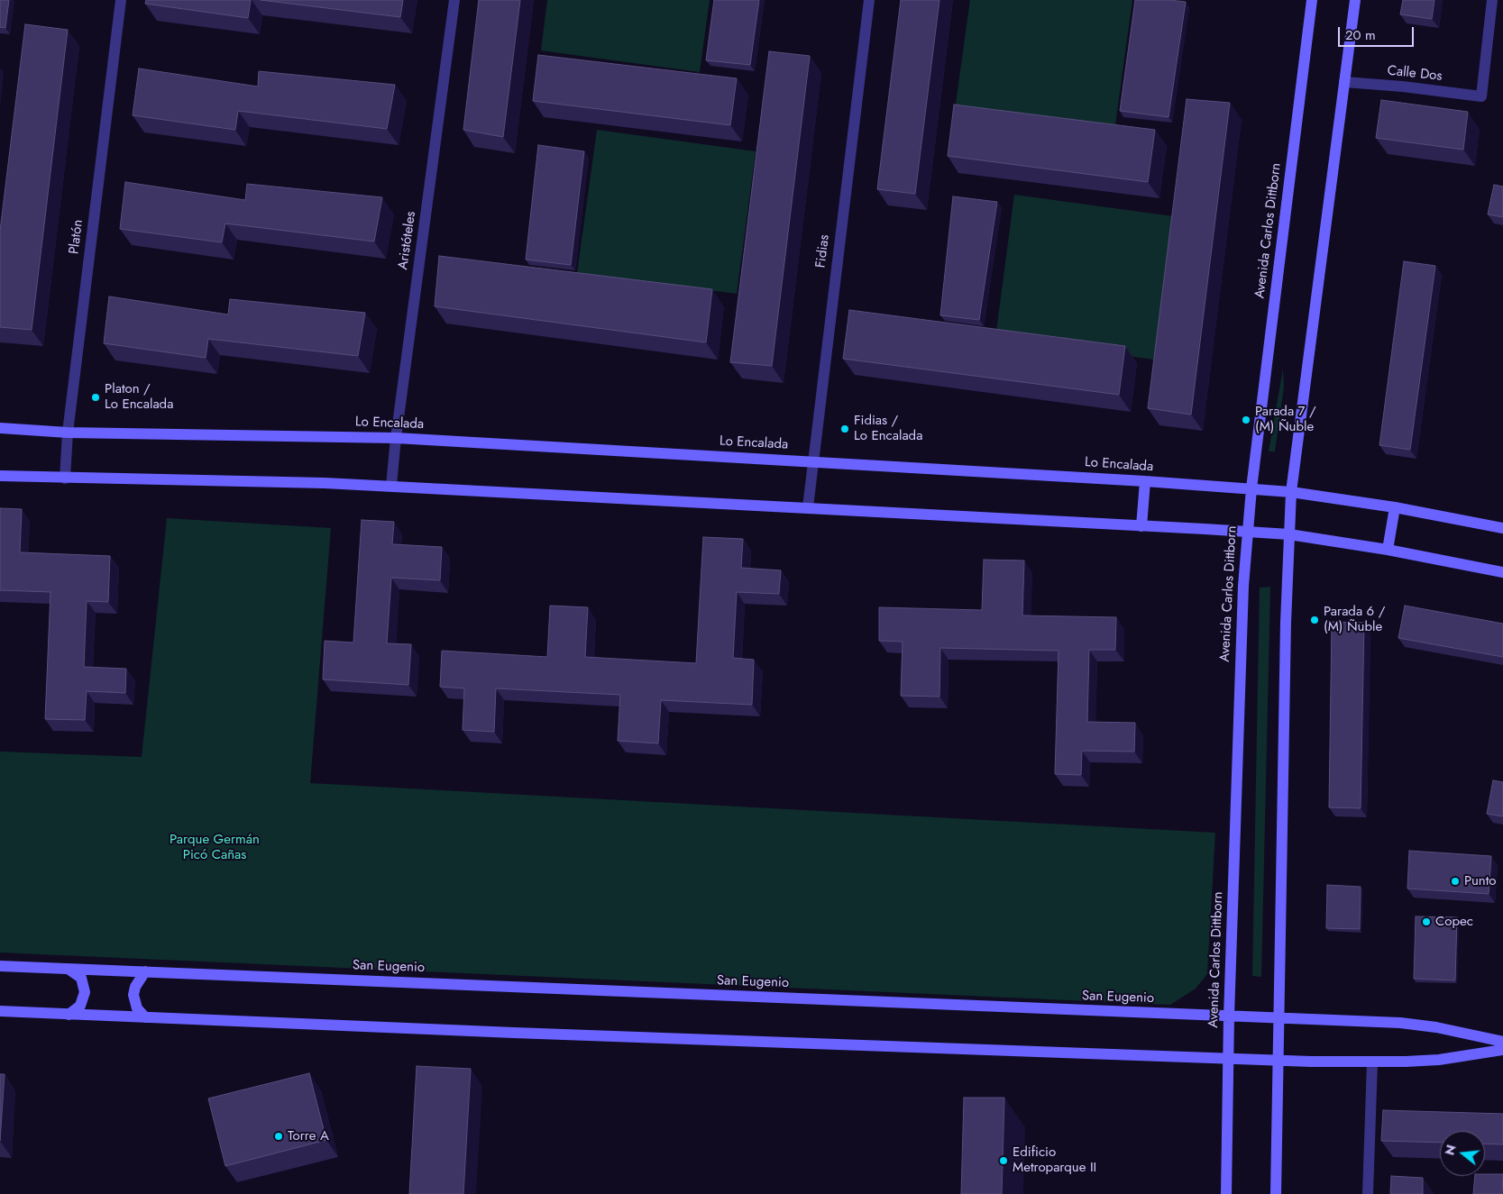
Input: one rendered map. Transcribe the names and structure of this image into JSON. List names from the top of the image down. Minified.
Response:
{"streets":{"main road":["Avenida Carlos Dittborn","Lo Encalada","San Eugenio"],"street":["Calle Dos","Platón","Aristóteles","Fidias"]},"crossings":[["Avenida Carlos Dittborn","Lo Encalada"],["Avenida Carlos Dittborn","San Eugenio"],["Platón","Lo Encalada"],["Aristóteles","Lo Encalada"],["Fidias","Lo Encalada"]],"parks":["Parque Germán Picó Cañas"],"places":["Platon / Lo Encalada","Parada 7 / (M) Ñuble","Fidias / Lo Encalada","Parada 6 / (M) Ñuble","Punto","Copec","Torre A","Edificio Metroparque II"],"scale_bar":"20 m","north":"left"}
